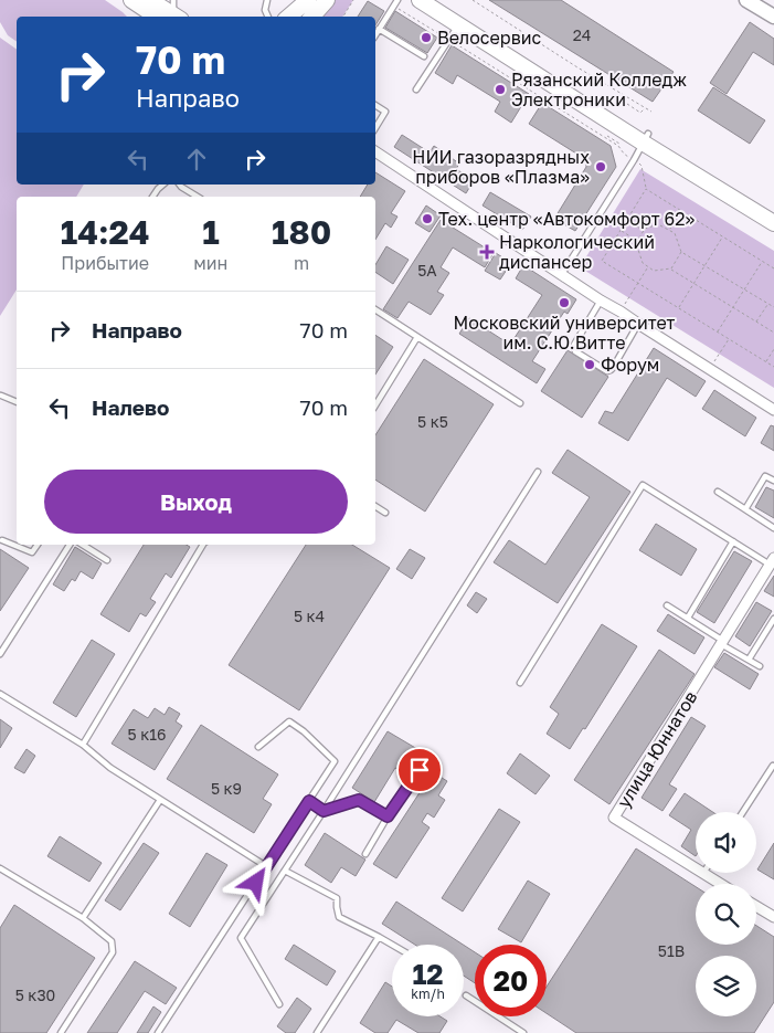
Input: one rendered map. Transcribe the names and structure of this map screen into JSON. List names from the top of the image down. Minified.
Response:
{"streets":{"street":["улица Юннатов"]},"places":{"other":["Велосервис","Рязанский Колледж Электроники","НИИ газоразрядных приборов «Плазма»","Тех. центр «Автокомфорт 62»","Московский университет им. С.Ю.Витте","Форум"],"health":["Наркологический диспансер"]},"house_numbers":["24","5А","5 к5","5 к4","5 к16","5 к9","51В","5 к30"],"page":{"turn":["70 m","Направо"],"eta":["14:24","Прибытие","1","мин","180","m"],"list":[{"name":"Направо","value":"70 m"},{"name":"Налево","value":"70 m"}],"buttons":"Выход","speed":"12 km/h","limit":"20"}}
